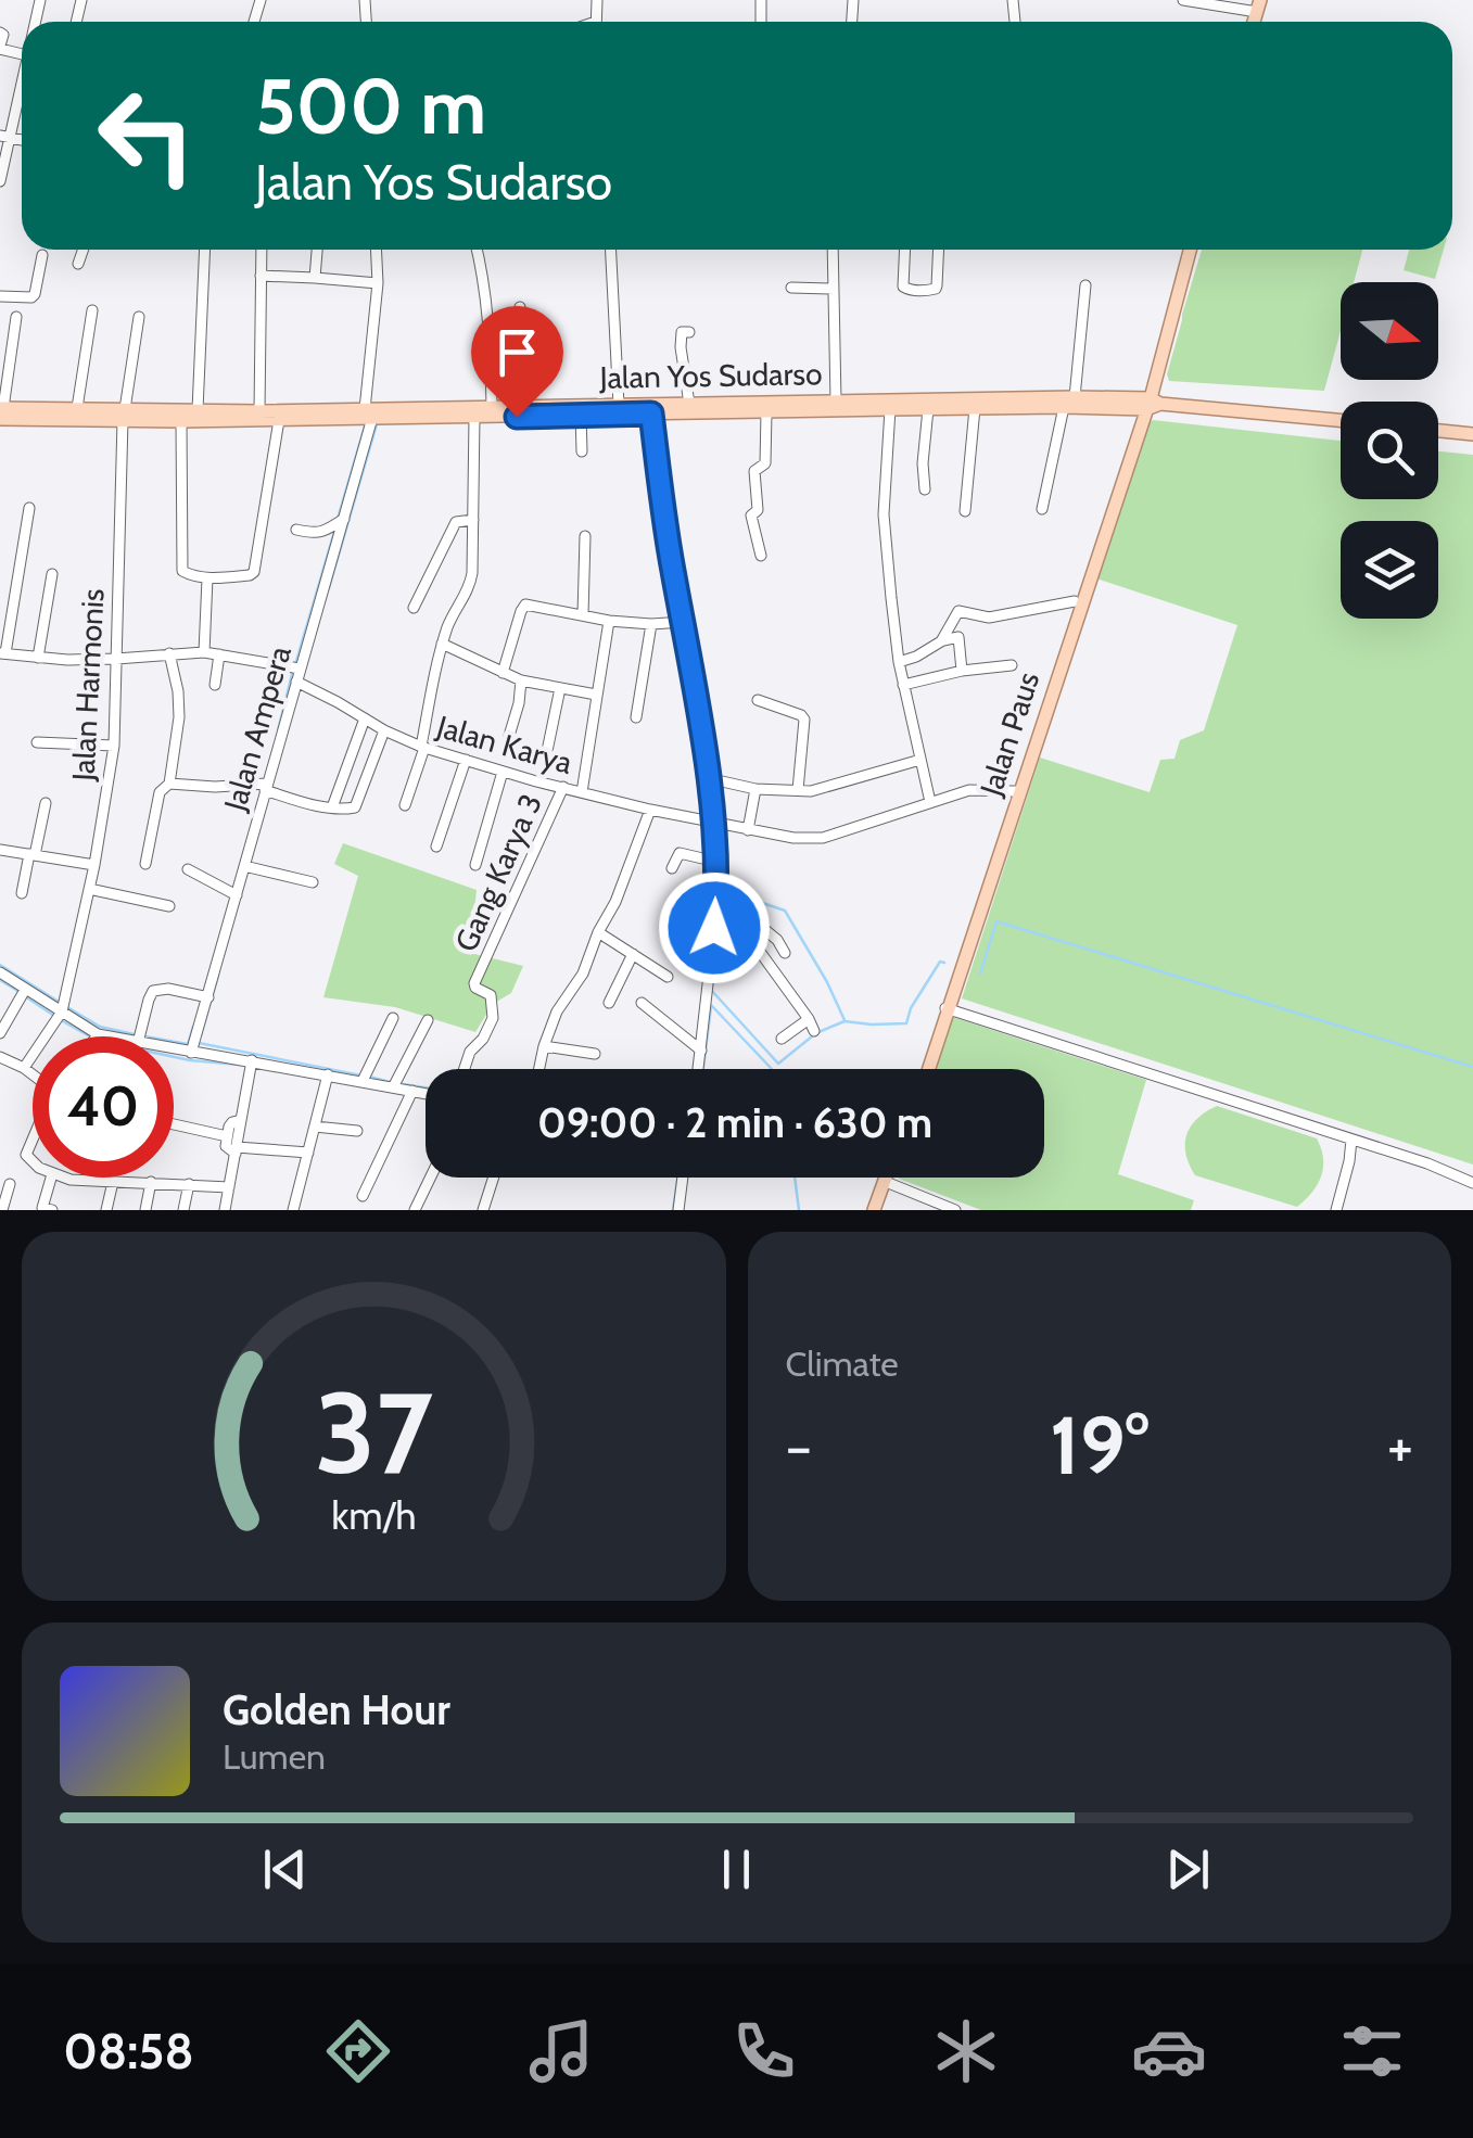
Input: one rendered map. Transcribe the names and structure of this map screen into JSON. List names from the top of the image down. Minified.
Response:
{"streets":{"main road":["Jalan Yos Sudarso","Jalan Paus"],"street":["Jalan Harmonis","Jalan Ampera","Jalan Karya","Gang Karya 3"]},"crossings":[["Jalan Yos Sudarso","Jalan Harmonis"],["Jalan Yos Sudarso","Jalan Ampera"],["Jalan Yos Sudarso","Jalan Paus"],["Jalan Ampera","Jalan Karya"],["Jalan Paus","Jalan Karya"],["Jalan Karya","Gang Karya 3"]],"north":"right","page":{"turn":["500 m","Jalan Yos Sudarso"],"limit":"40","trip":"09:00 · 2 min · 630 m","tile":"Climate","heat":["−","19°","+"],"song":["Golden Hour","Lumen"],"tabs":"08:58","gauge":["37","km/h"]}}
